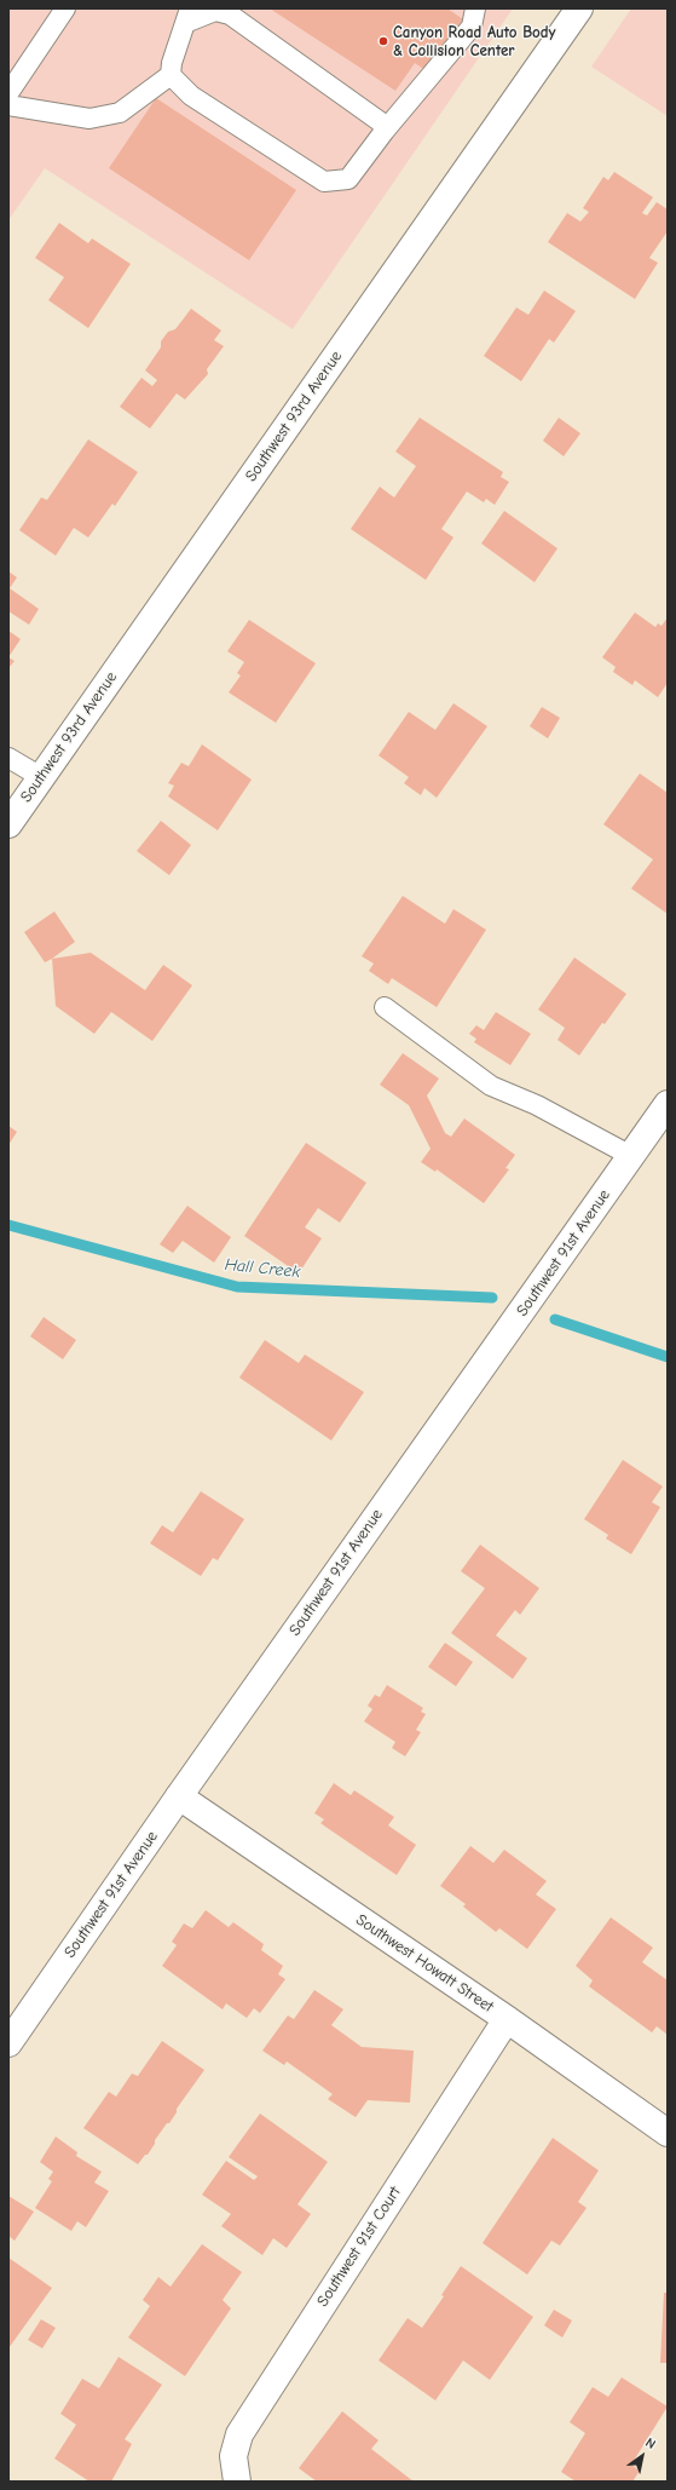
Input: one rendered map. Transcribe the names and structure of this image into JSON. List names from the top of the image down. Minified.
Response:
{"streets":{"street":["Southwest 93rd Avenue","Southwest 91st Avenue","Southwest Howatt Street","Southwest 91st Court"]},"crossings":[["Southwest 91st Avenue","Southwest Howatt Street"],["Southwest Howatt Street","Southwest 91st Court"]],"water":["Hall Creek"],"places":["Canyon Road Auto Body & Collision Center"],"north":"top right"}
